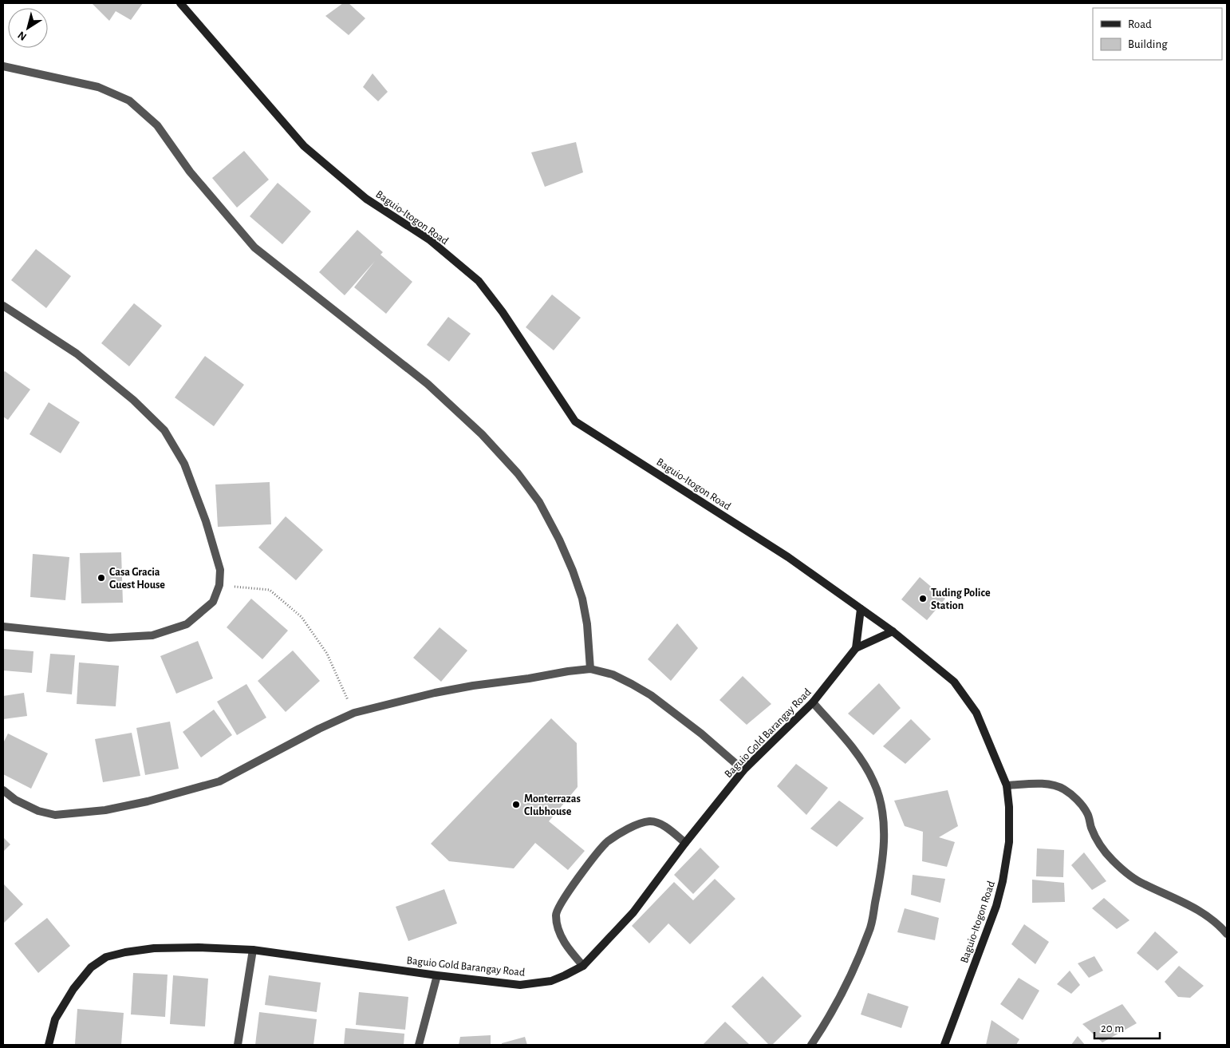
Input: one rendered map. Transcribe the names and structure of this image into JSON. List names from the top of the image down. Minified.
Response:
{"streets":{"main road":["Baguio-Itogon Road","Baguio Gold Barangay Road"]},"crossings":[["Baguio-Itogon Road","Baguio Gold Barangay Road"]],"places":["Casa Gracia Guest House","Tuding Police Station","Monterrazas Clubhouse"],"legend":["Road","Building"],"scale_bar":"20 m","north":"bottom left"}
